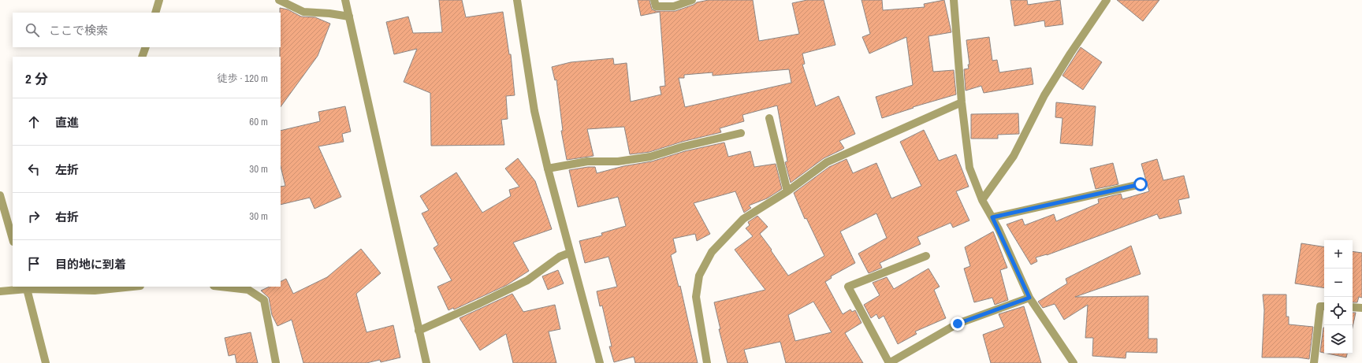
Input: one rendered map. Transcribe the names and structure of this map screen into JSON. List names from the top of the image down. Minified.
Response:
{"page":{"search":"ここで検索","heading":["2 分","徒歩 · 120 m"],"list":[["直進","60 m"],["左折","30 m"],["右折","30 m"],"目的地に到着"],"map_buttons":["+","−"]}}
